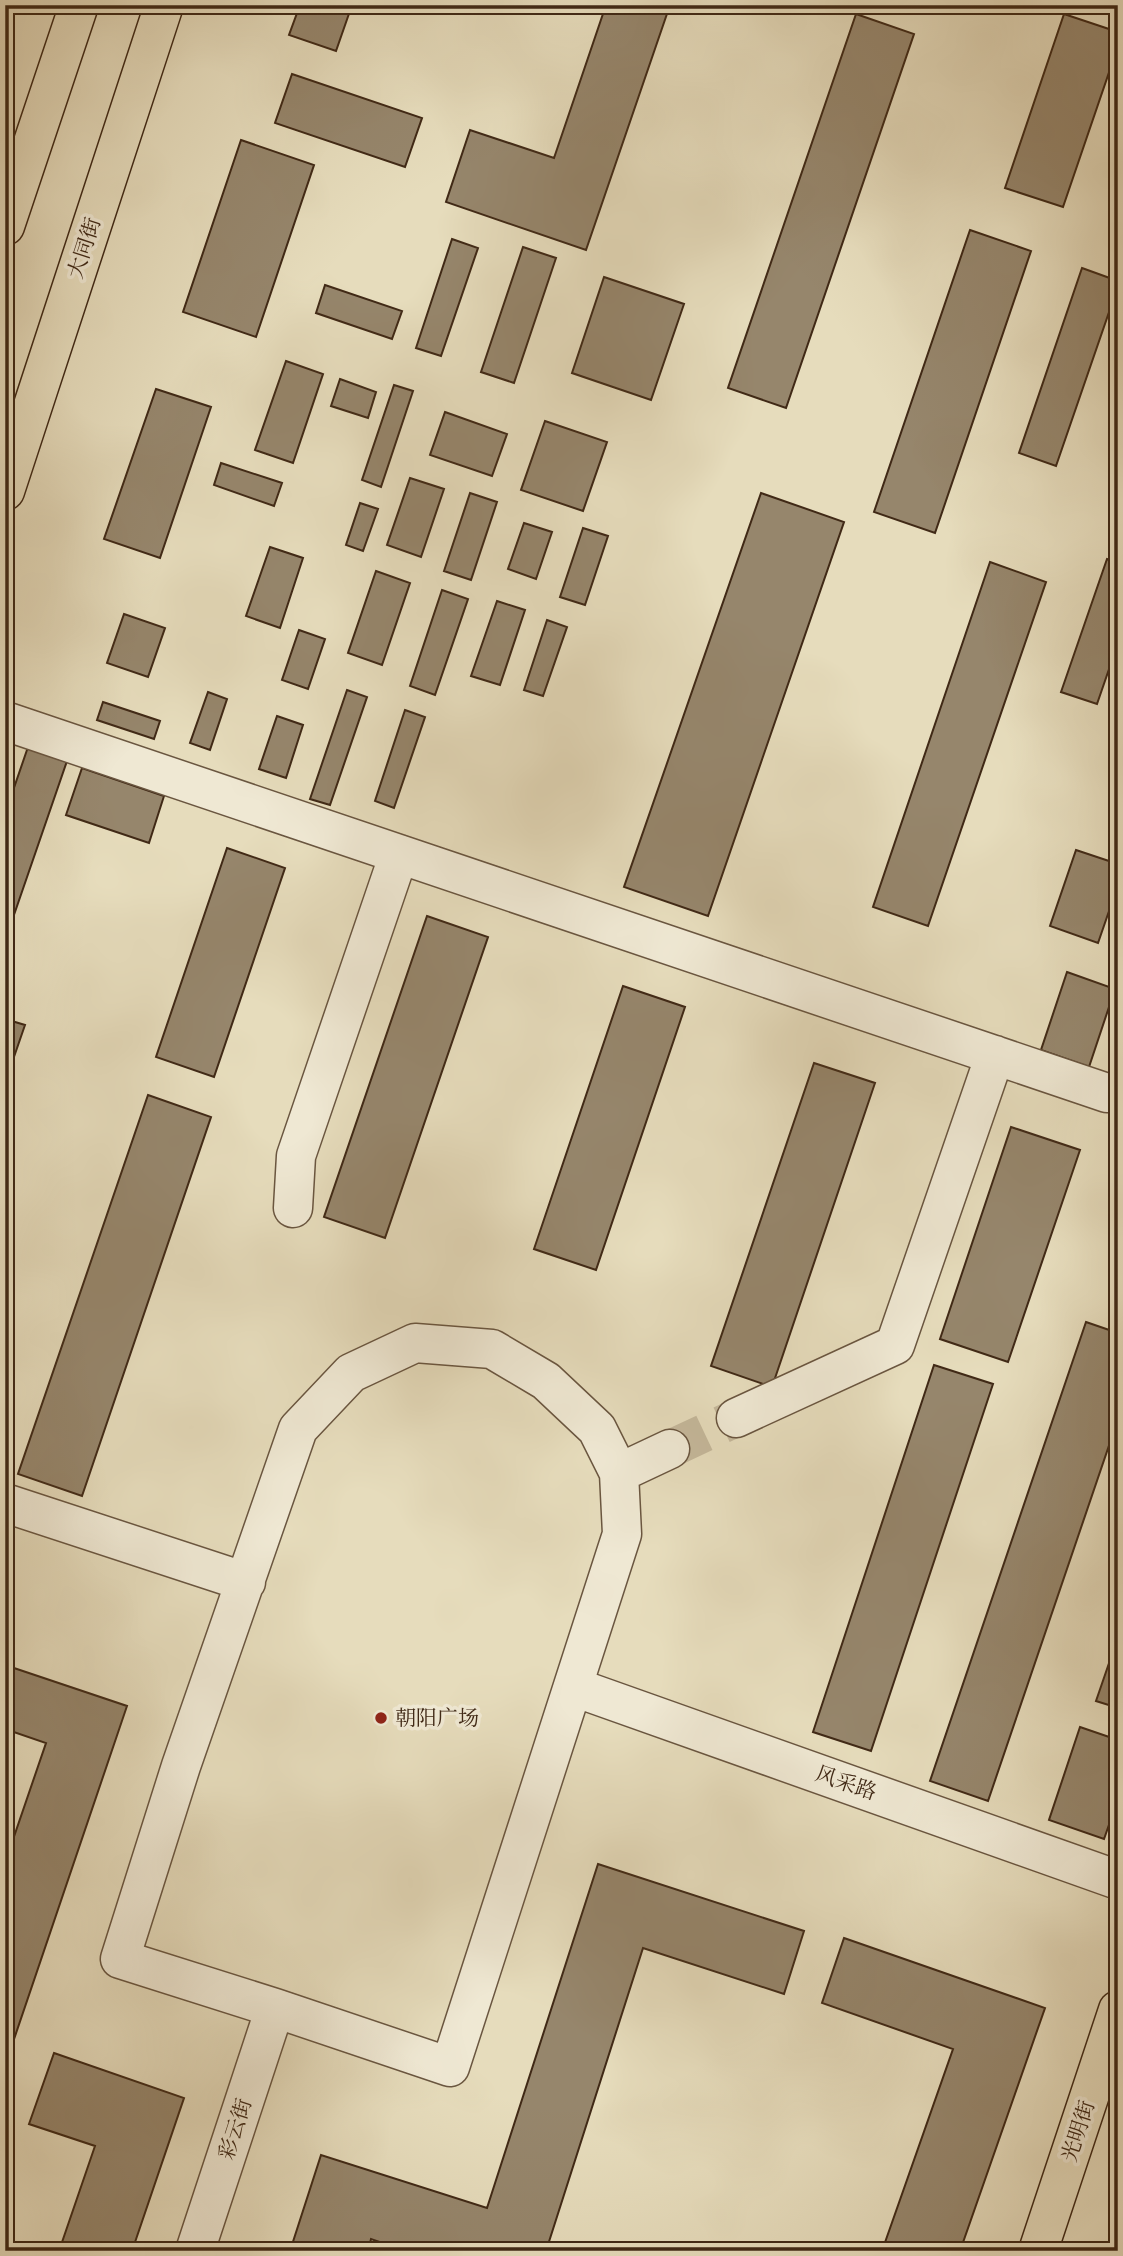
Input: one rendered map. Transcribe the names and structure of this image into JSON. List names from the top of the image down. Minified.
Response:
{"streets":{"main road":["大同街","光明街"],"street":["风采路","彩云街"]},"places":["朝阳广场"]}
